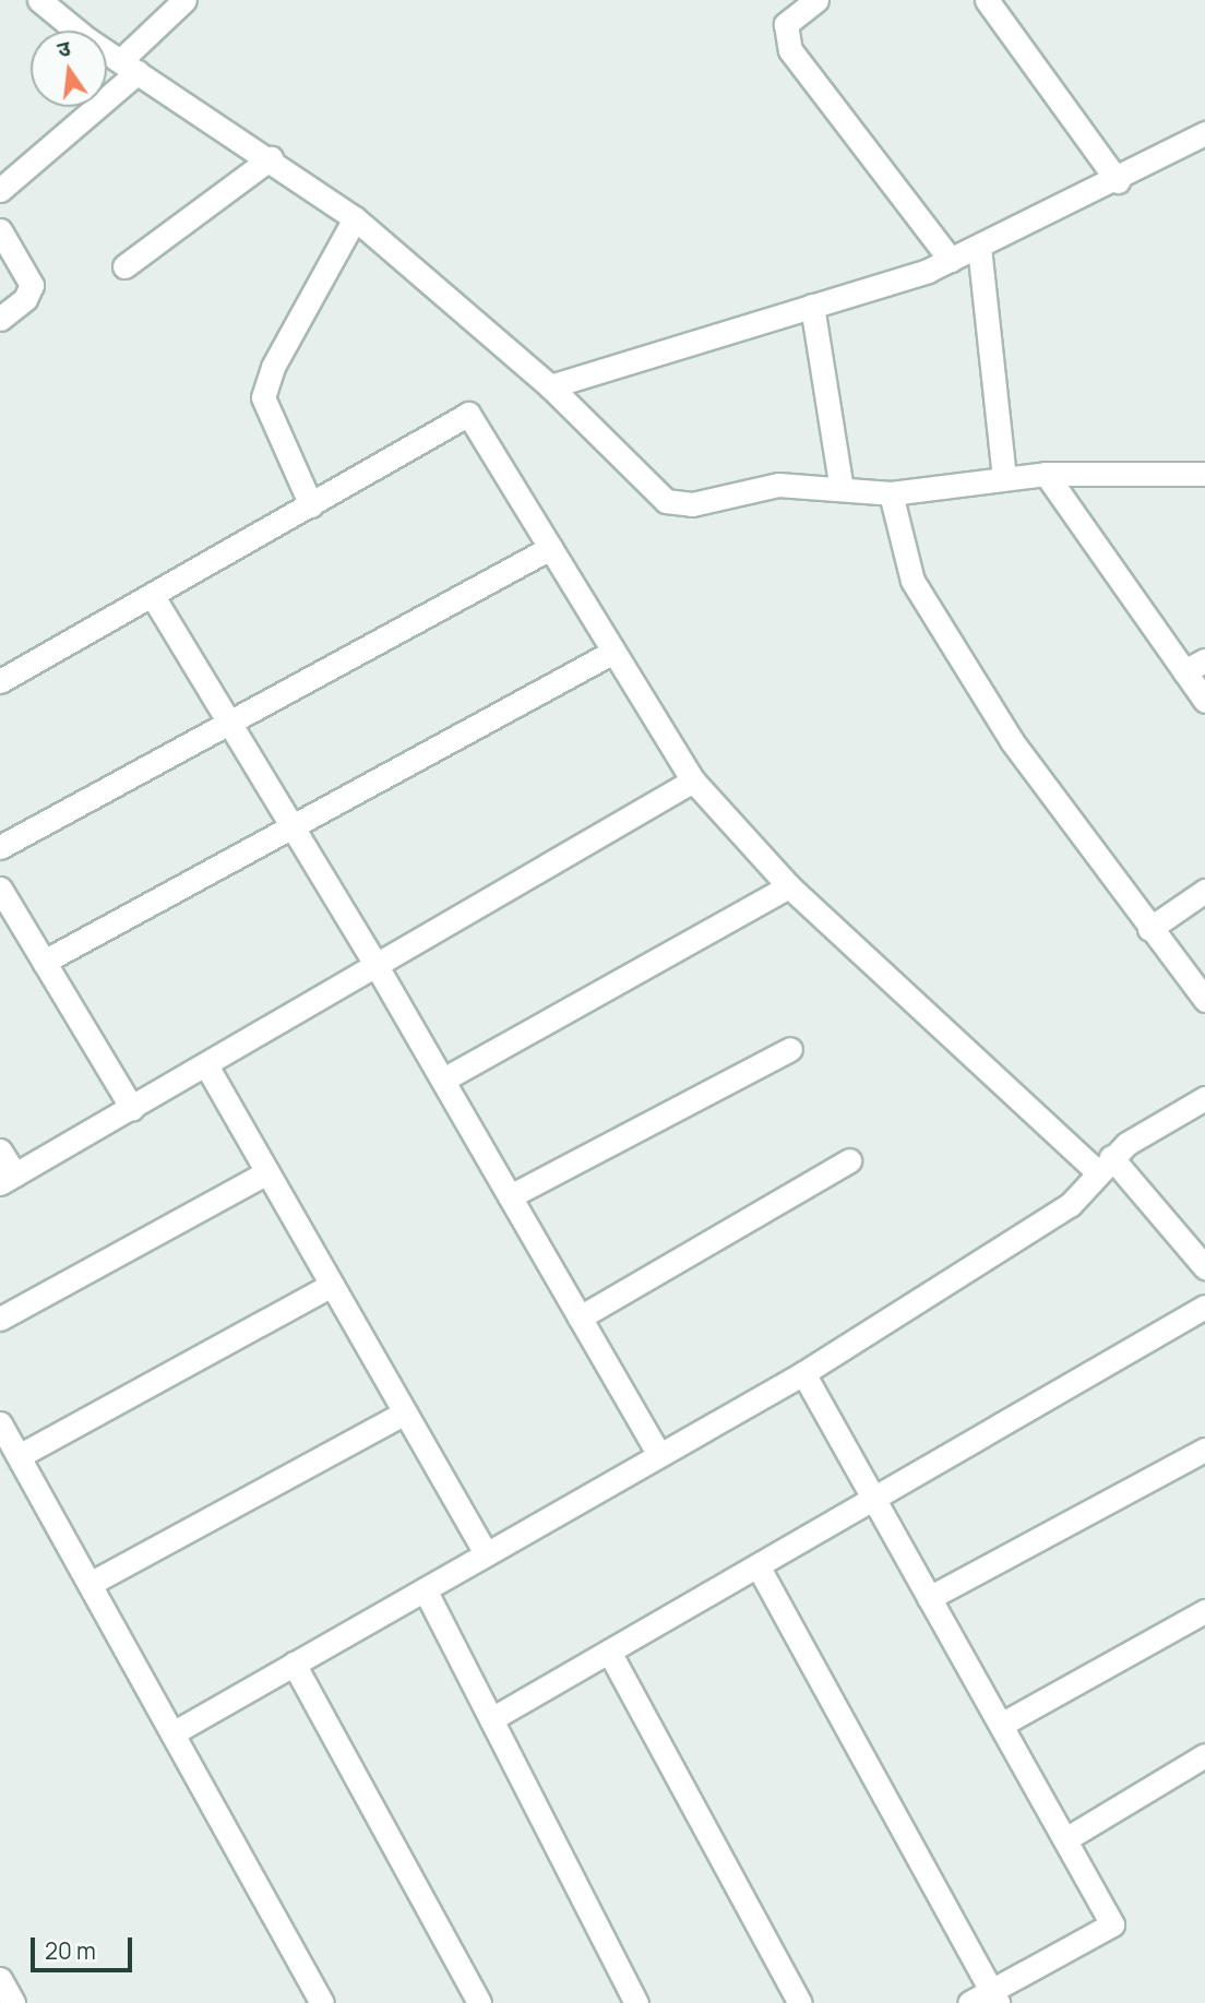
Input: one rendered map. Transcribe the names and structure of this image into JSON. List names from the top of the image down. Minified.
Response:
{"scale_bar":"20 m","north":"top"}
